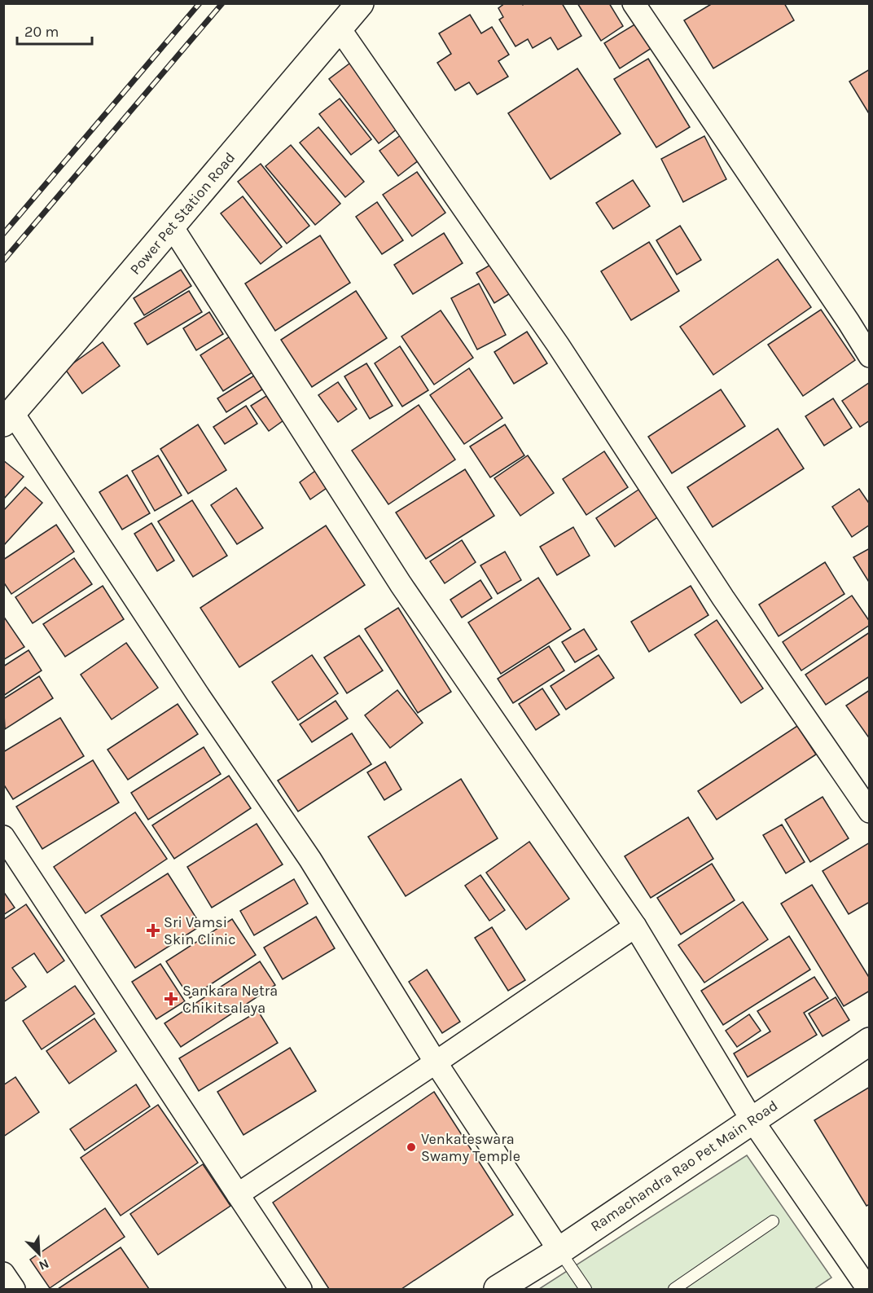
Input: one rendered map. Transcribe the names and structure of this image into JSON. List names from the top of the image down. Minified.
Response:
{"streets":{"street":["Power Pet Station Road","Ramachandra Rao Pet Main Road"]},"places":{"health":["Sri Vamsi Skin Clinic","Sankara Netra Chikitsalaya"],"other":["Venkateswara Swamy Temple"]},"scale_bar":"20 m","north":"bottom right"}
